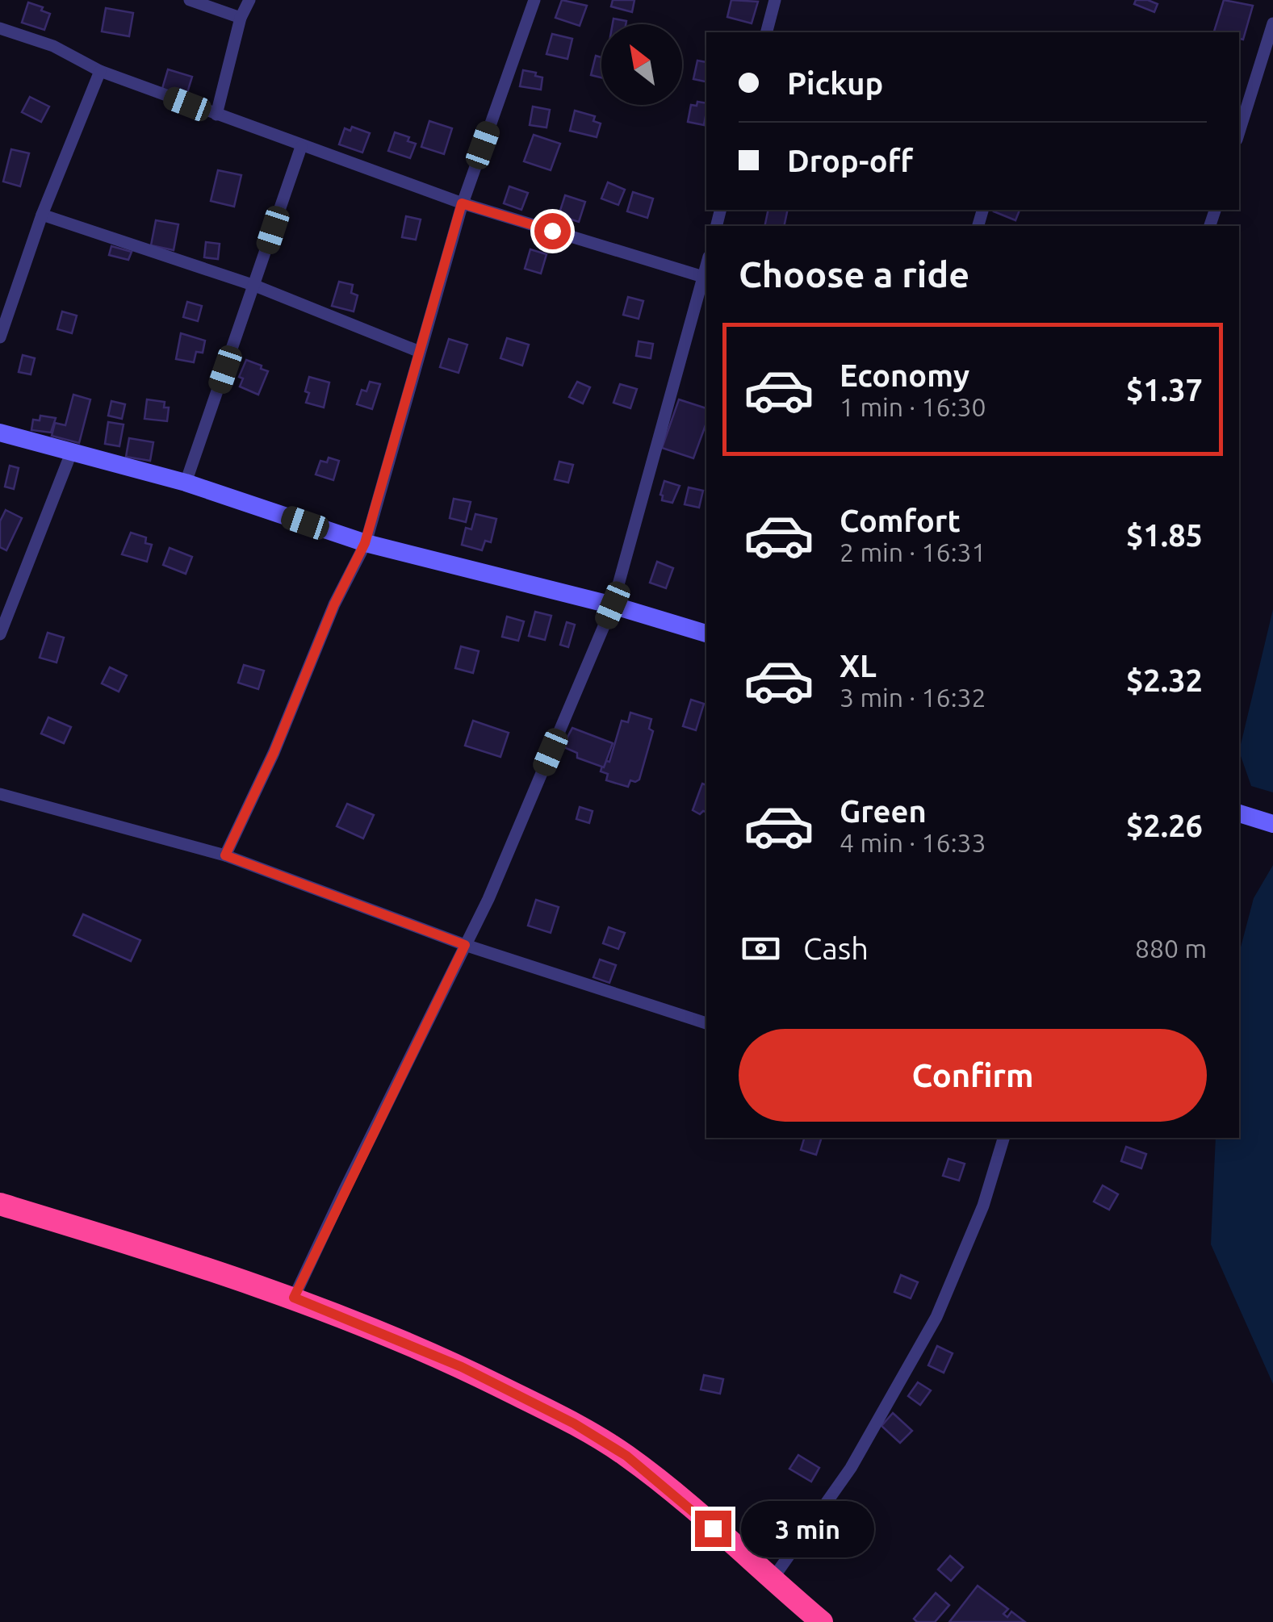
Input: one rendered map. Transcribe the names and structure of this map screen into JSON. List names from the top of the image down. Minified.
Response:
{"north":"top left","page":{"banner":["Pickup","Drop-off"],"heading":"Choose a ride","list":[{"name":"Economy","note":"1 min · 16:30","value":"$1.37"},{"name":"Comfort","note":"2 min · 16:31","value":"$1.85"},{"name":"XL","note":"3 min · 16:32","value":"$2.32"},{"name":"Green","note":"4 min · 16:33","value":"$2.26"}],"pay":["Cash","880 m"],"buttons":"Confirm","bubble":"3 min"}}
